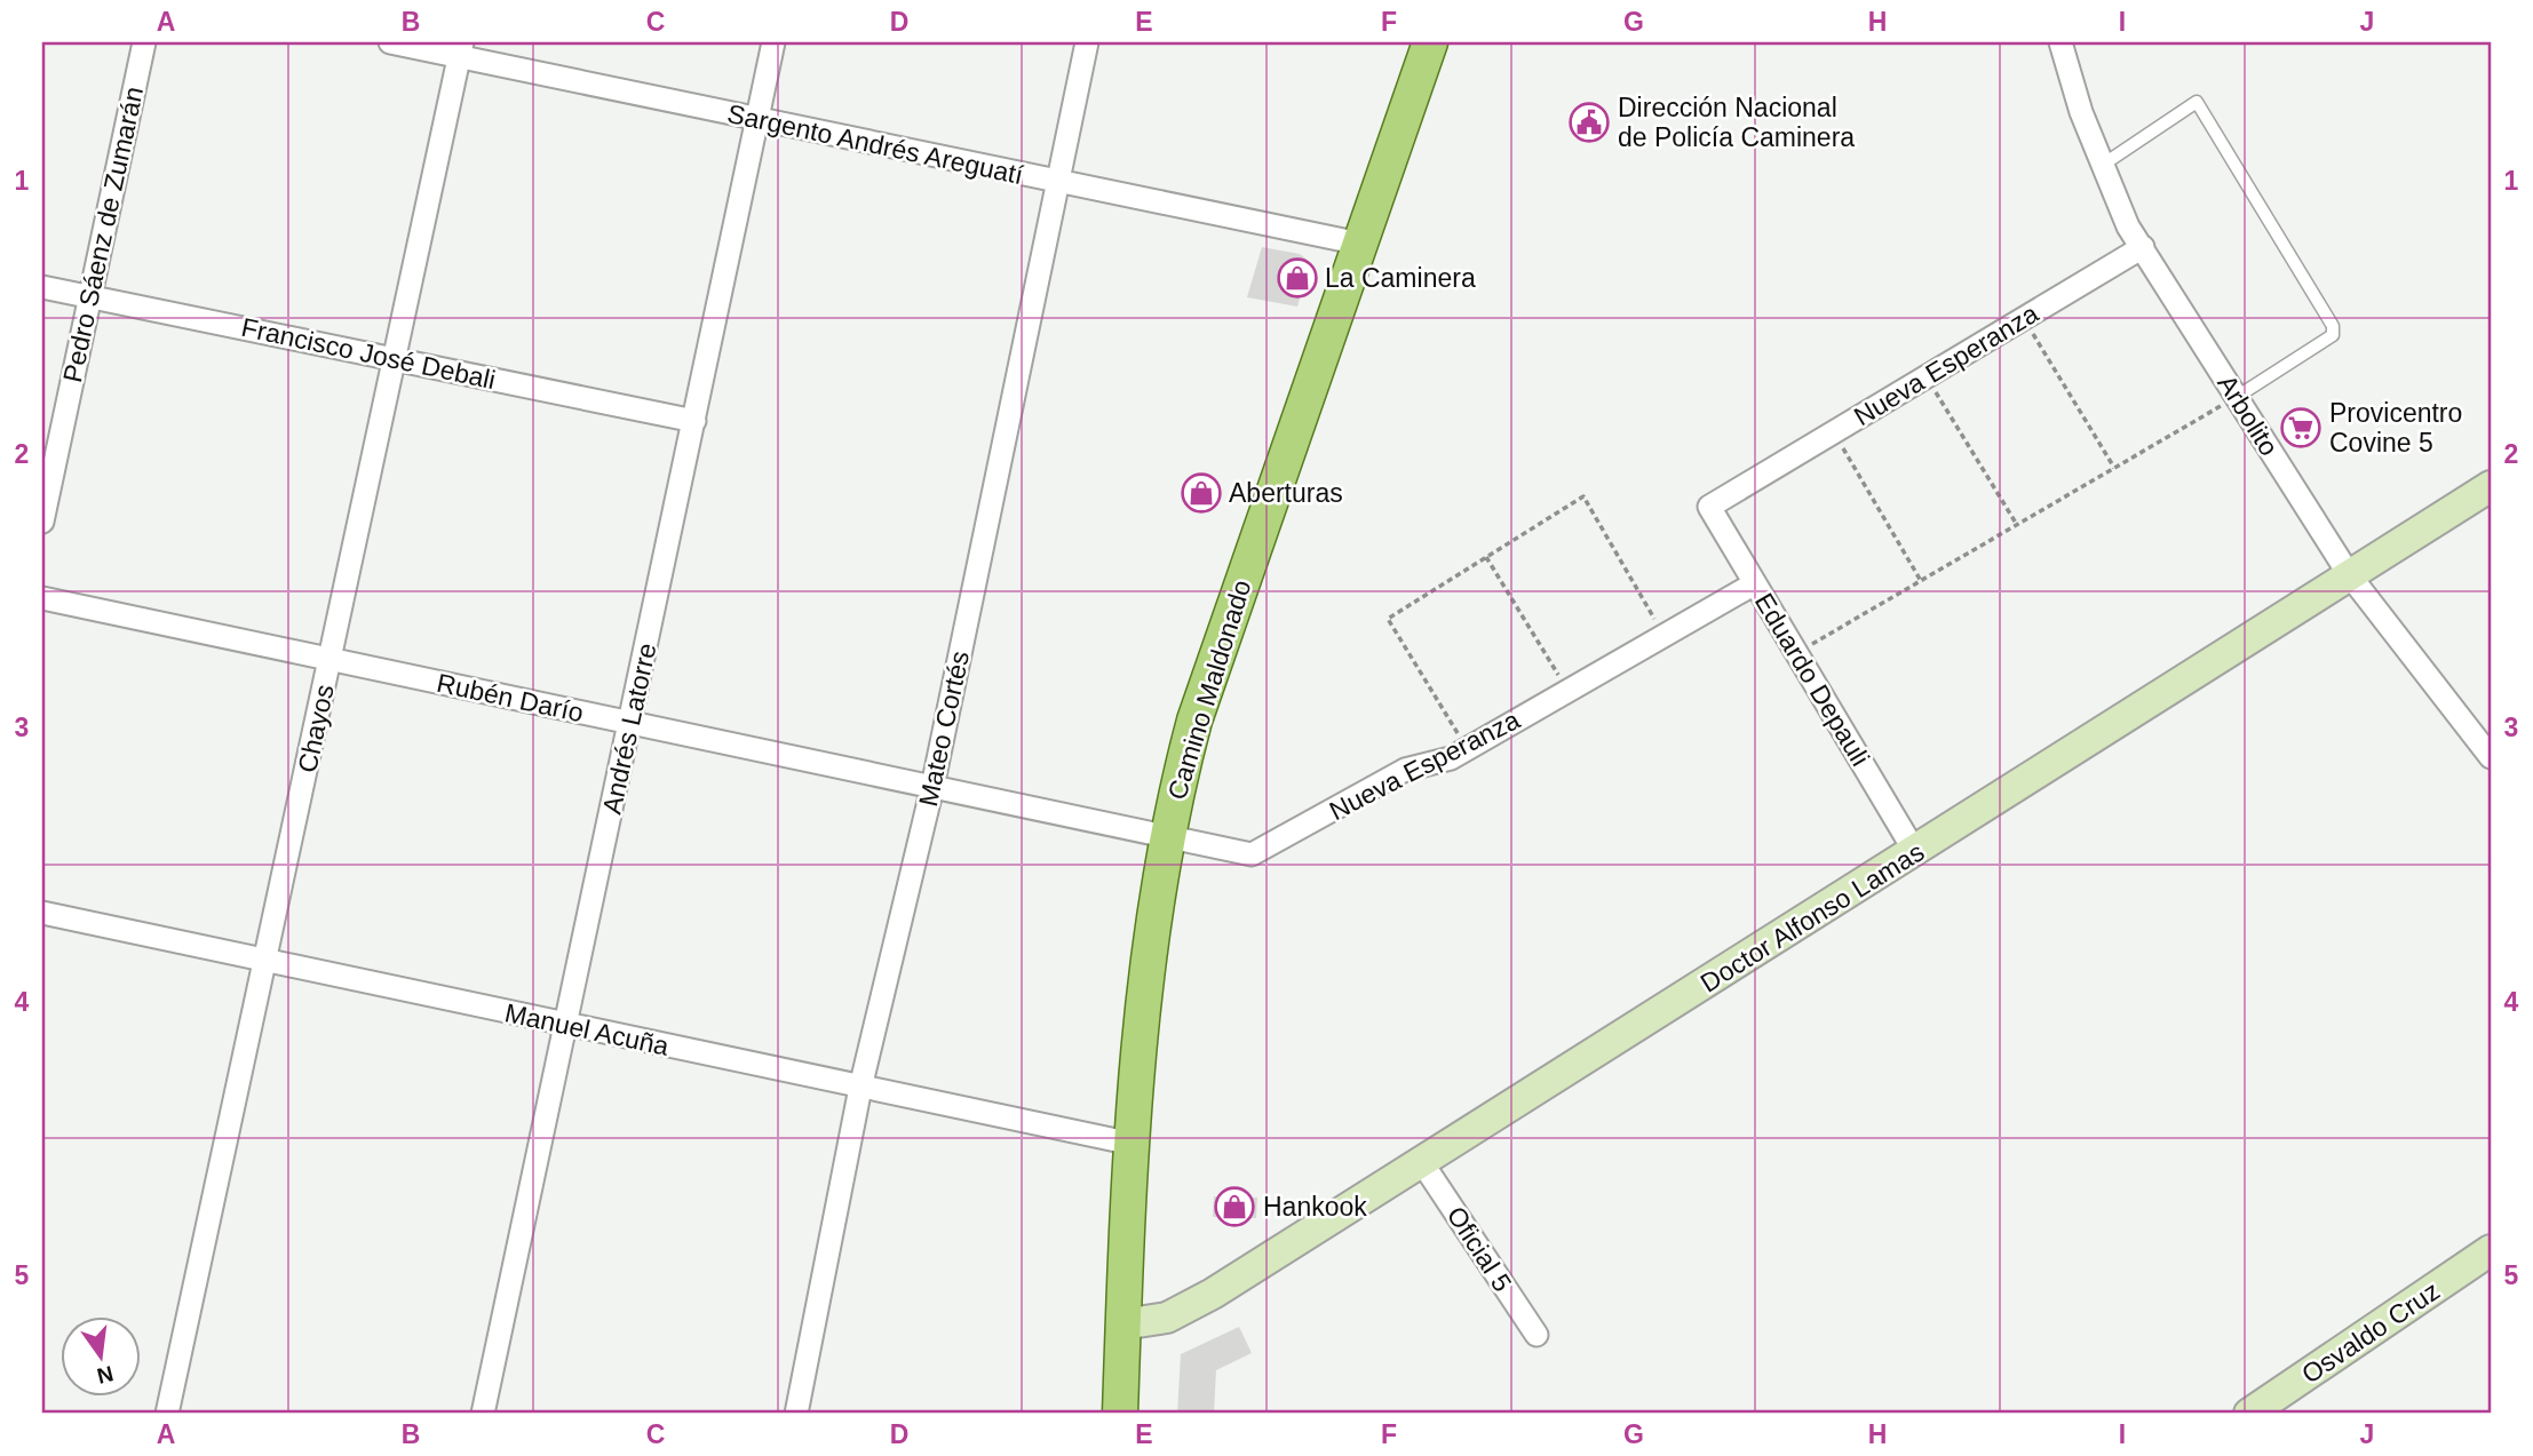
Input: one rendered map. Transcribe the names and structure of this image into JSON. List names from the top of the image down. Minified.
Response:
{"streets":{"main road":["Camino Maldonado"],"street":["Sargento Andrés Areguatí","Pedro Sáenz de Zumarán","Francisco José Debali","Nueva Esperanza","Arbolito","Eduardo Depauli","Rubén Darío","Chayos","Andrés Latorre","Mateo Cortés","Doctor Alfonso Lamas","Manuel Acuña","Oficial 5","Osvaldo Cruz"]},"crossings":[["Sargento Andrés Areguatí","Camino Maldonado"],["Sargento Andrés Areguatí","Chayos"],["Sargento Andrés Areguatí","Andrés Latorre"],["Sargento Andrés Areguatí","Mateo Cortés"],["Pedro Sáenz de Zumarán","Francisco José Debali"],["Francisco José Debali","Chayos"],["Francisco José Debali","Andrés Latorre"],["Nueva Esperanza","Arbolito"],["Nueva Esperanza","Eduardo Depauli"],["Nueva Esperanza","Camino Maldonado"],["Nueva Esperanza","Rubén Darío"],["Arbolito","Doctor Alfonso Lamas"],["Eduardo Depauli","Doctor Alfonso Lamas"],["Camino Maldonado","Rubén Darío"],["Camino Maldonado","Doctor Alfonso Lamas"],["Camino Maldonado","Manuel Acuña"],["Rubén Darío","Chayos"],["Rubén Darío","Andrés Latorre"],["Rubén Darío","Mateo Cortés"],["Chayos","Manuel Acuña"],["Andrés Latorre","Manuel Acuña"],["Mateo Cortés","Manuel Acuña"],["Doctor Alfonso Lamas","Oficial 5"]],"places":{"public building":["Dirección Nacional de Policía Caminera"],"shop":["La Caminera","Aberturas","Hankook"],"supermarket":["Provicentro Covine 5"]},"north":"bottom","grid":{"columns":["A","B","C","D","E","F","G","H","I","J"],"rows":["1","2","3","4","5"]}}
